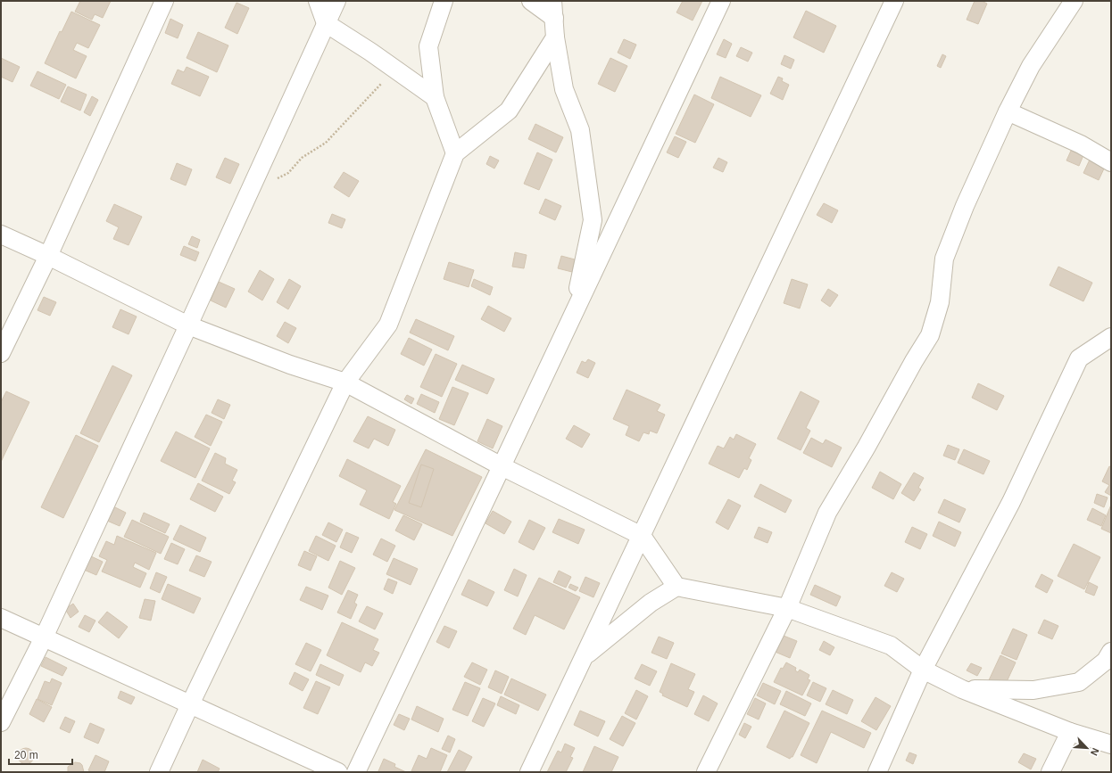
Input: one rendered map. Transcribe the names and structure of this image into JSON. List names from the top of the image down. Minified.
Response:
{"scale_bar":"20 m","north":"bottom right"}
